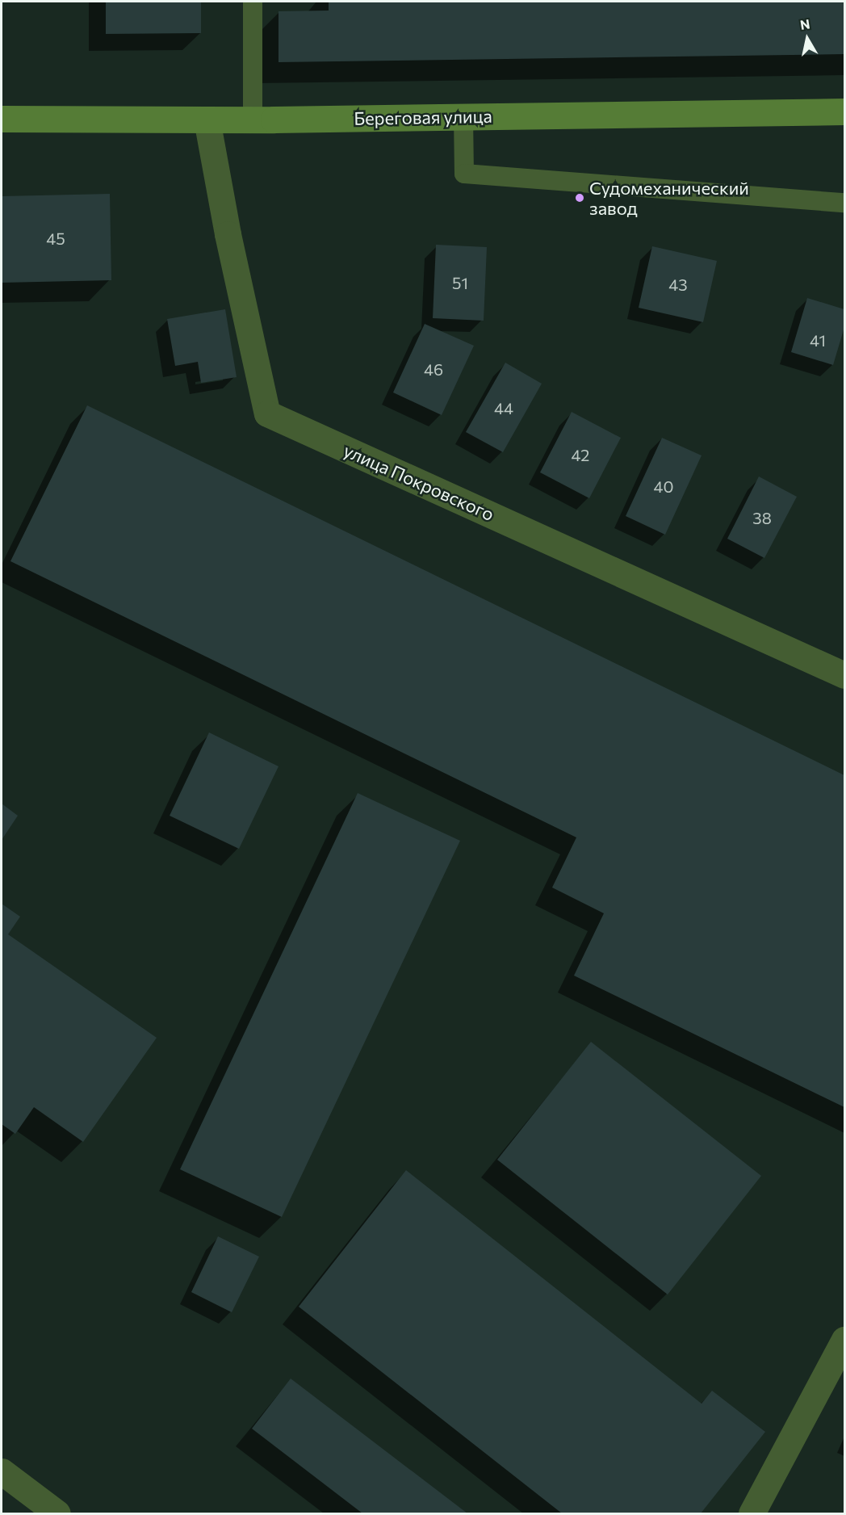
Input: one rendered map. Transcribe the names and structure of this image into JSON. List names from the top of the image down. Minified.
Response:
{"streets":{"main road":["Береговая улица"],"street":["улица Покровского"]},"crossings":[["Береговая улица","улица Покровского"]],"places":["Судомеханический завод"],"house_numbers":["45","51","43","41","46","44","42","40","38"],"north":"top"}
